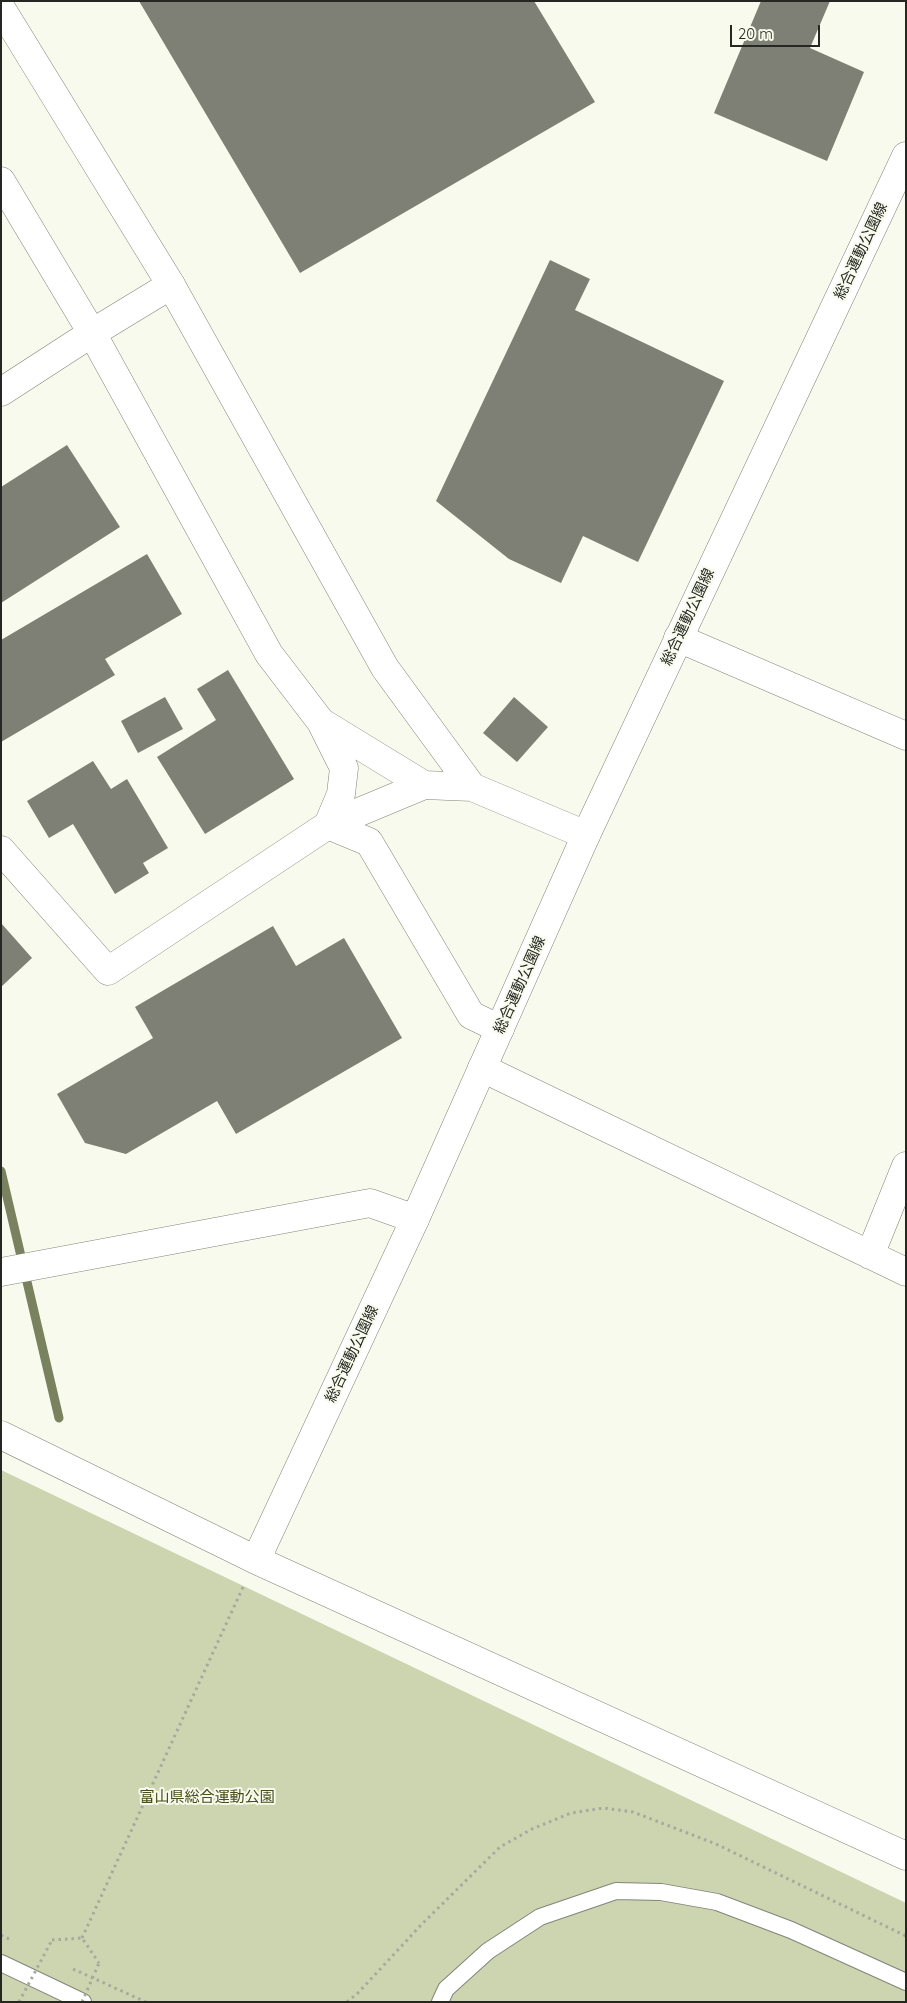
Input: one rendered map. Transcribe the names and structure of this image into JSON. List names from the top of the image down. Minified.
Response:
{"streets":{"street":["総合運動公園線"]},"parks":["富山県総合運動公園"],"scale_bar":"20 m"}
